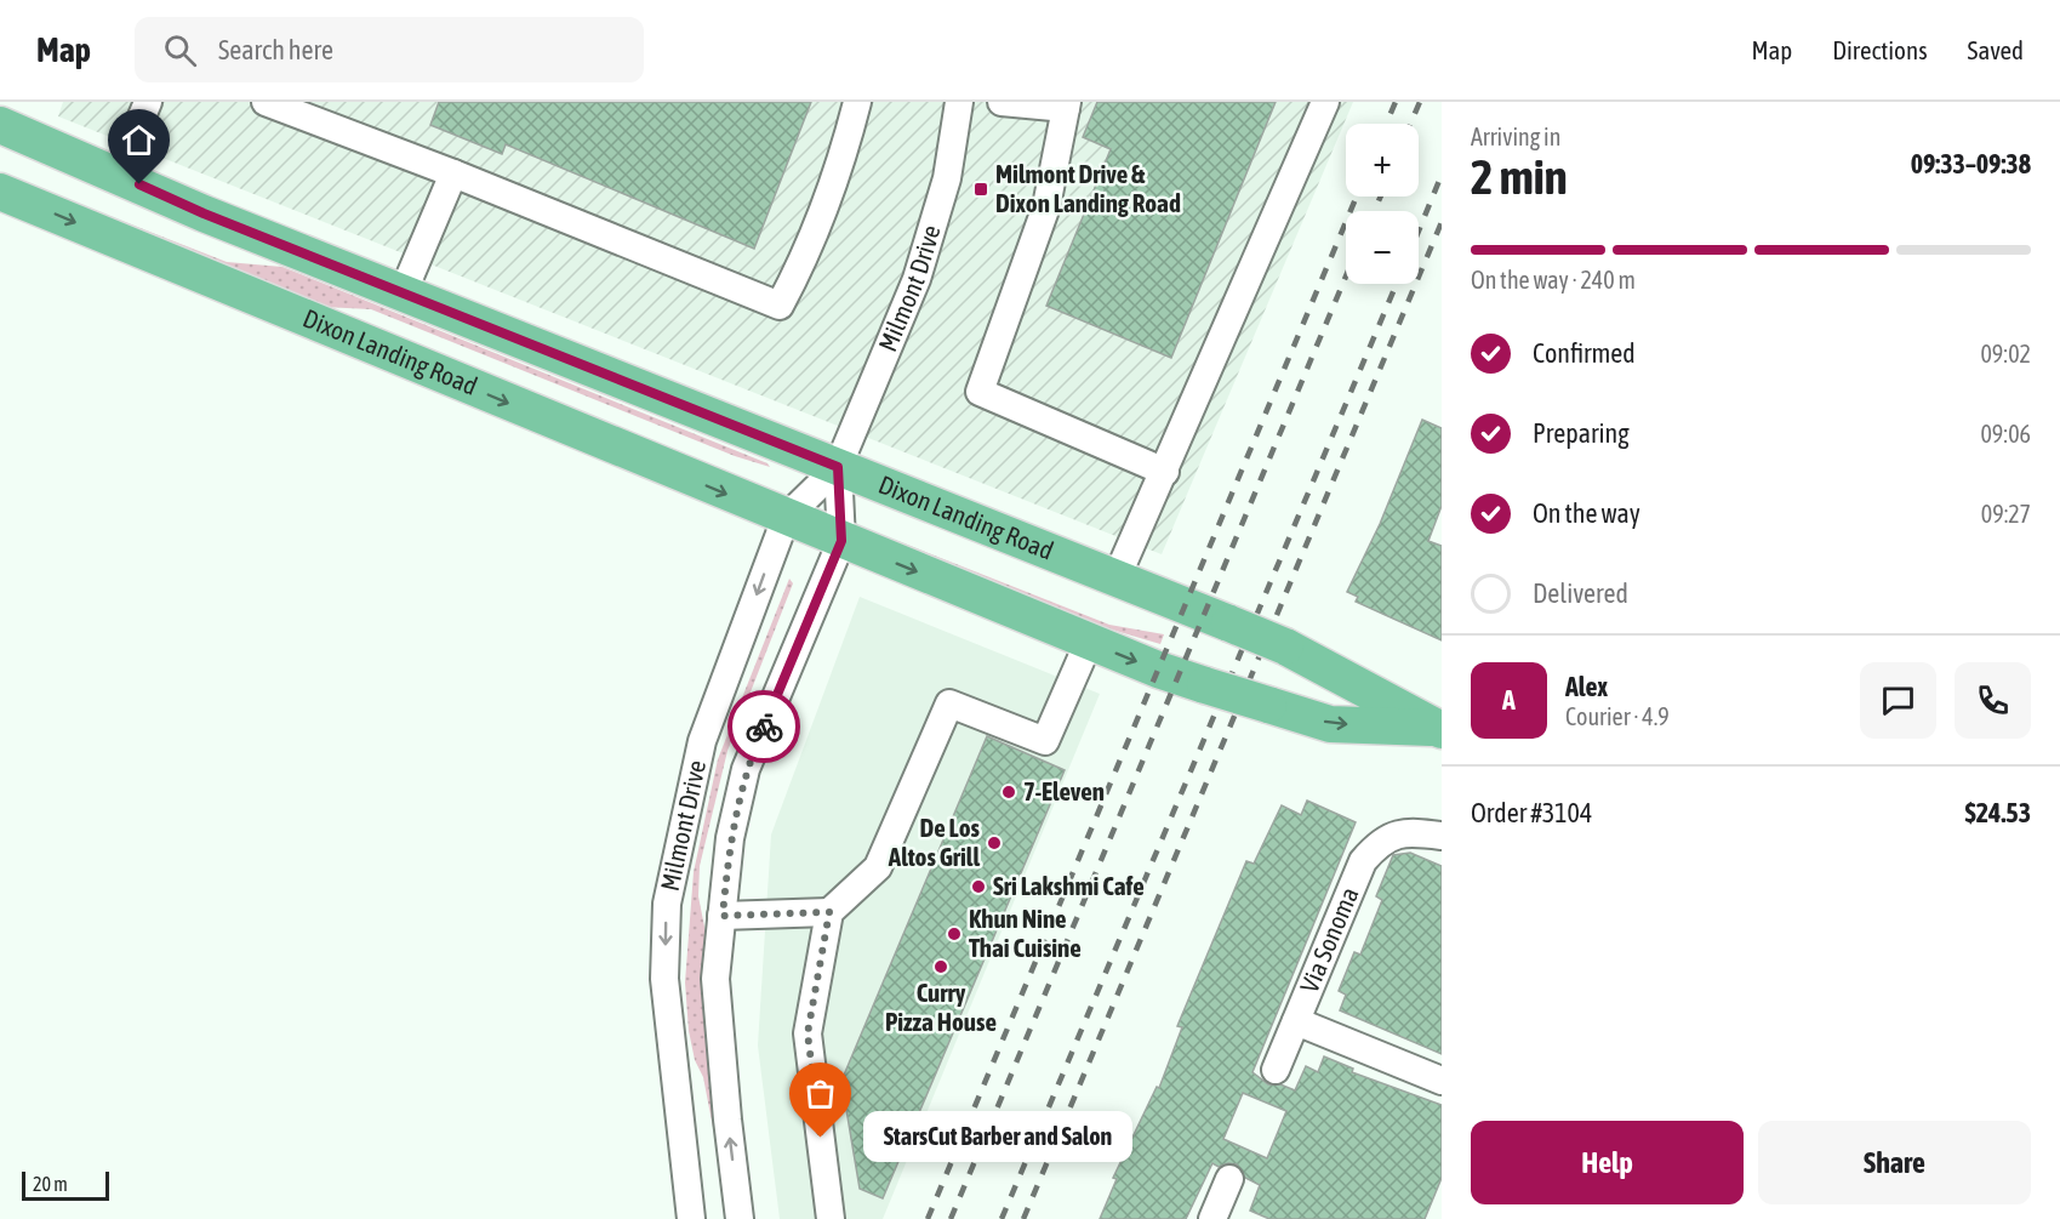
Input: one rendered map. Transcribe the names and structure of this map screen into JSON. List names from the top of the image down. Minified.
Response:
{"streets":{"main road":["Dixon Landing Road"],"street":["Milmont Drive","Via Sonoma"]},"crossings":[["Milmont Drive","Dixon Landing Road"]],"places":{"transit":["Milmont Drive & Dixon Landing Road"],"other":["7-Eleven","De Los Altos Grill","Sri Lakshmi Cafe","Khun Nine Thai Cuisine","Curry Pizza House","StarsCut Barber and Salon"]},"scale_bar":"20 m","page":{"header":"Map","search":"Search here","nav":["Map","Directions","Saved"],"heading":["2 min","Arriving in","09:33–09:38"],"panel":["Alex","Courier · 4.9","Order #3104","$24.53"],"map_buttons":["+","−"],"bar":"On the way · 240 m","list":[["Confirmed","09:02"],["Preparing","09:06"],["On the way","09:27"],"Delivered"],"round":"A","buttons":["Help","Share"],"bubble":"StarsCut Barber and Salon","scale":"20 m"}}
